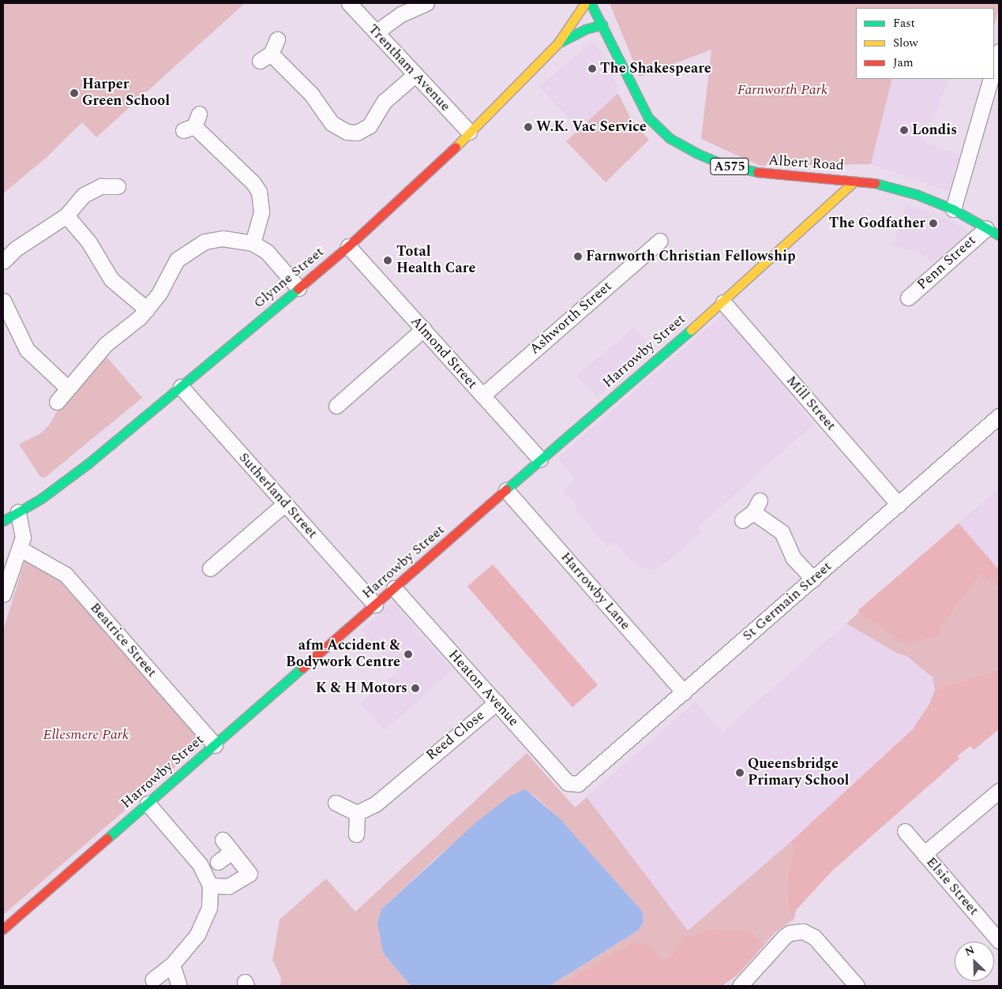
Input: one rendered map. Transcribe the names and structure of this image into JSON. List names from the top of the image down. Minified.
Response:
{"streets":{"main road":["Albert Road","A575","Glynne Street","Harrowby Street"],"street":["Trentham Avenue","Penn Street","Ashworth Street","Almond Street","Mill Street","Sutherland Street","Harrowby Lane","St Germain Street","Beatrice Street","Heaton Avenue","Reed Close","Elsie Street"]},"crossings":[["Trentham Avenue","Glynne Street"],["Albert Road","A575"],["Albert Road","Penn Street"],["Albert Road","Glynne Street"],["Albert Road","Harrowby Street"],["A575","Glynne Street"],["Glynne Street","Almond Street"],["Glynne Street","Sutherland Street"],["Ashworth Street","Almond Street"],["Harrowby Street","Almond Street"],["Harrowby Street","Mill Street"],["Harrowby Street","Sutherland Street"],["Harrowby Street","Harrowby Lane"],["Harrowby Street","Beatrice Street"],["Harrowby Street","Heaton Avenue"],["Mill Street","St Germain Street"],["Harrowby Lane","St Germain Street"],["St Germain Street","Heaton Avenue"],["Heaton Avenue","Reed Close"]],"parks":["Farnworth Park","Ellesmere Park"],"places":["The Shakespeare","Harper Green School","W.K. Vac Service","Londis","The Godfather","Farnworth Christian Fellowship","Total Health Care","afm Accident & Bodywork Centre","K & H Motors","Queensbridge Primary School"],"legend":["Fast","Slow","Jam"],"north":"top left"}
